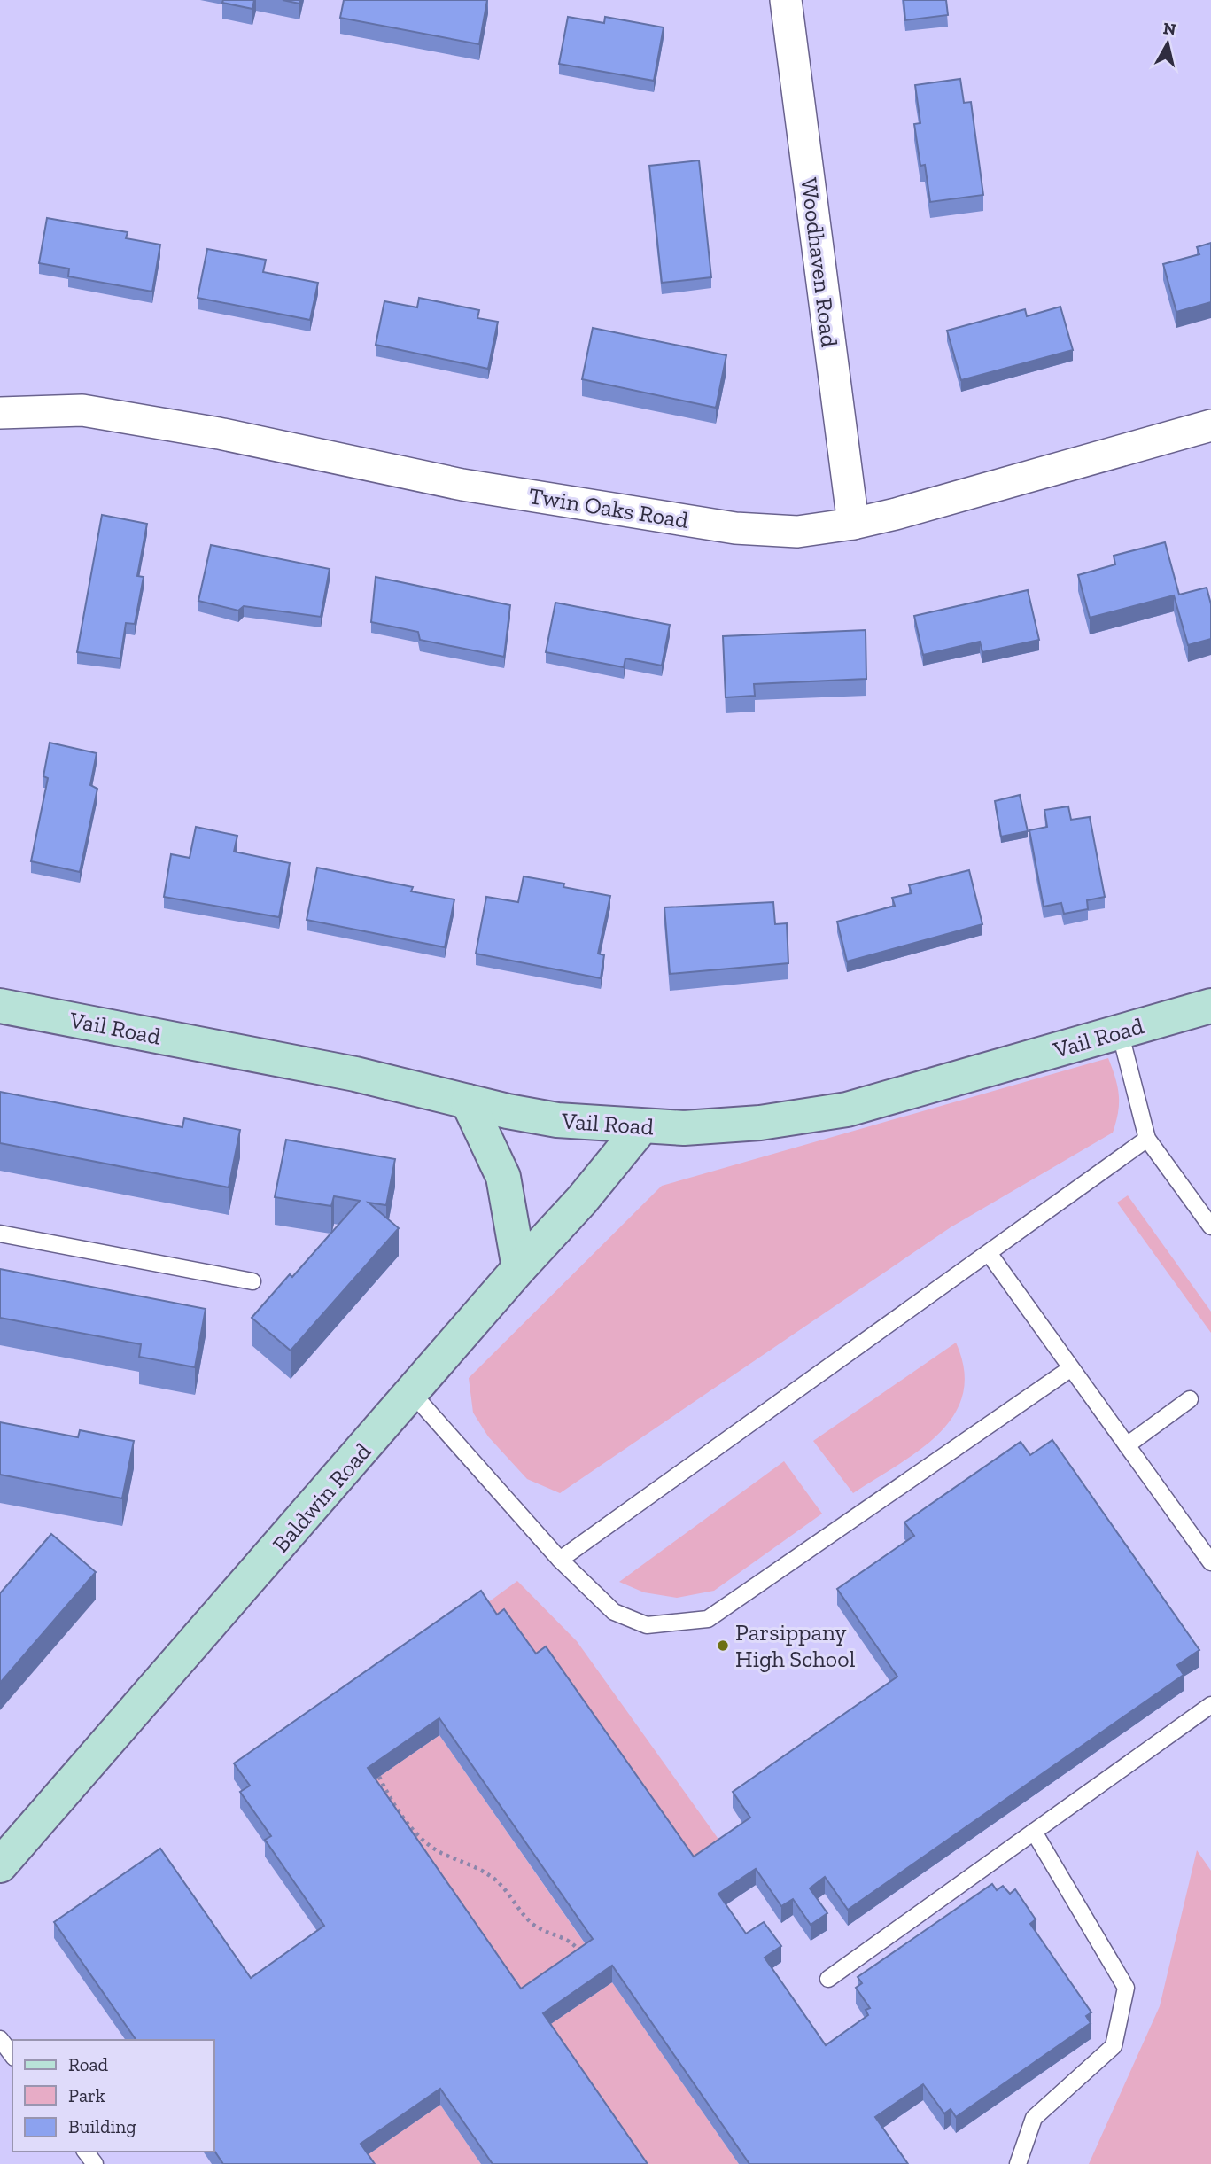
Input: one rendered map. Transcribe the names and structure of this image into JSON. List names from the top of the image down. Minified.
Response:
{"streets":{"street":["Woodhaven Road","Twin Oaks Road","Vail Road","Baldwin Road"]},"crossings":[["Woodhaven Road","Twin Oaks Road"],["Vail Road","Baldwin Road"]],"places":["Parsippany High School"],"legend":["Road","Park","Building"],"north":"top"}
